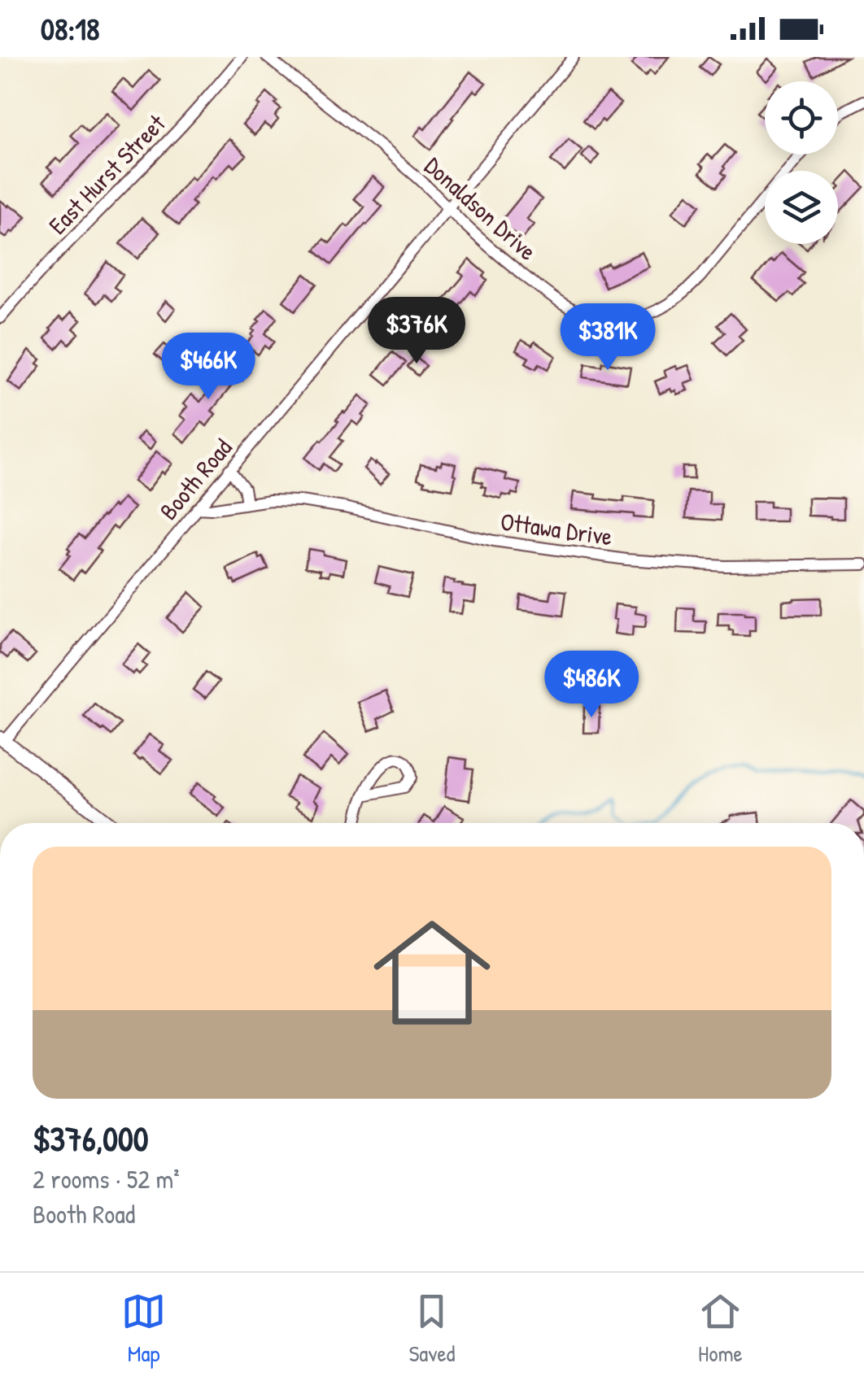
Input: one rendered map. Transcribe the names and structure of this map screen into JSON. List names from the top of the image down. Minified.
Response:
{"streets":{"street":["East Hurst Street","Donaldson Drive","Booth Road","Ottawa Drive"]},"crossings":[["Donaldson Drive","Booth Road"],["Booth Road","Ottawa Drive"]],"page":{"status":"08:18","price":["$376K","$381K","$466K","$486K"],"list":[{"name":"$376,000","note":"2 rooms · 52 m² · Booth Road"}],"tabs":["Map","Saved","Home"]}}
